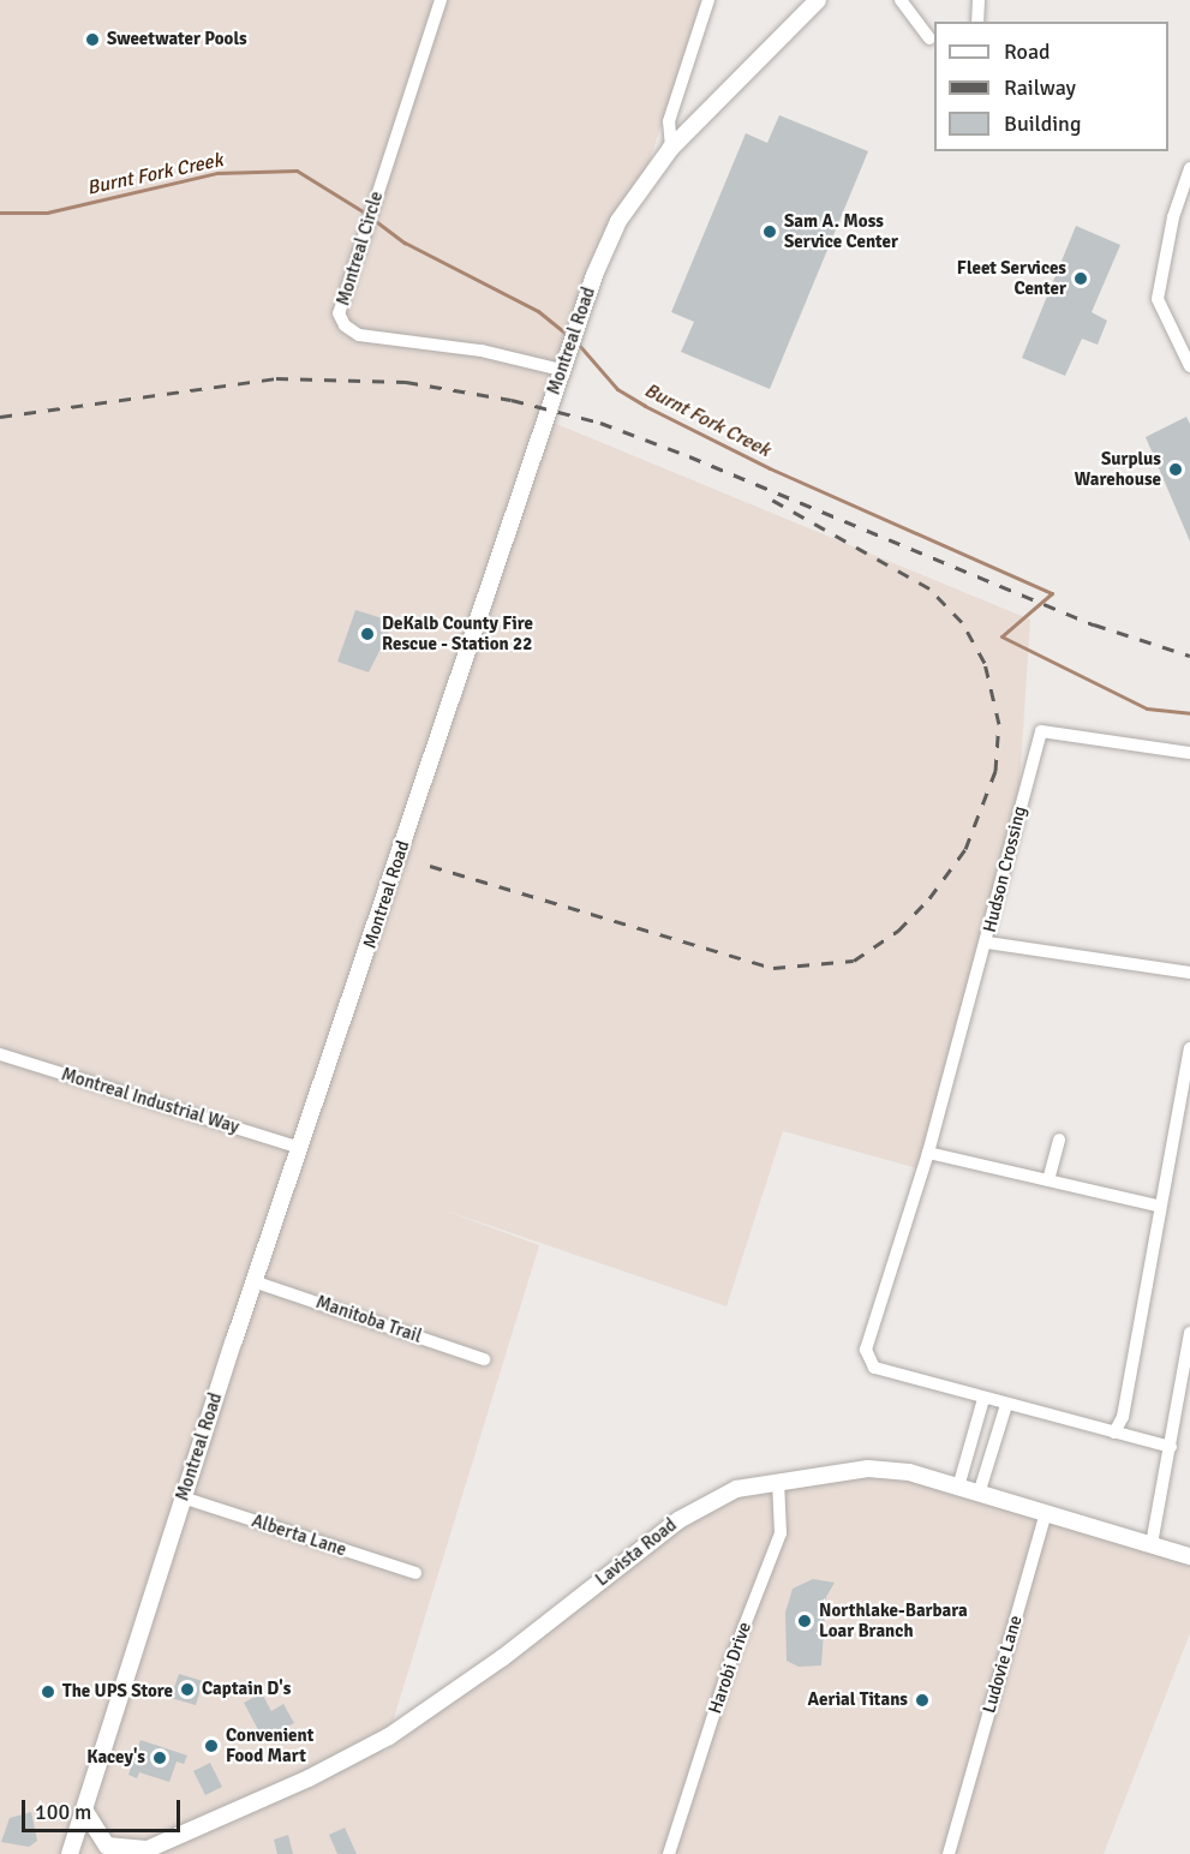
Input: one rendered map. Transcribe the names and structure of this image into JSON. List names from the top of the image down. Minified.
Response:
{"streets":{"street":["Montreal Circle","Montreal Road","Hudson Crossing","Montreal Industrial Way","Manitoba Trail","Alberta Lane","Lavista Road","Ludovie Lane","Harobi Drive"]},"crossings":[["Montreal Circle","Montreal Road"],["Montreal Road","Montreal Industrial Way"],["Montreal Road","Manitoba Trail"],["Montreal Road","Alberta Lane"],["Lavista Road","Ludovie Lane"],["Lavista Road","Harobi Drive"]],"water":["Burnt Fork Creek"],"places":["Sweetwater Pools","Sam A. Moss Service Center","Fleet Services Center","Surplus Warehouse","DeKalb County Fire Rescue - Station 22","Northlake-Barbara Loar Branch","Captain D's","The UPS Store","Aerial Titans","Convenient Food Mart","Kacey's"],"legend":["Road","Railway","Building"],"scale_bar":"100 m"}
